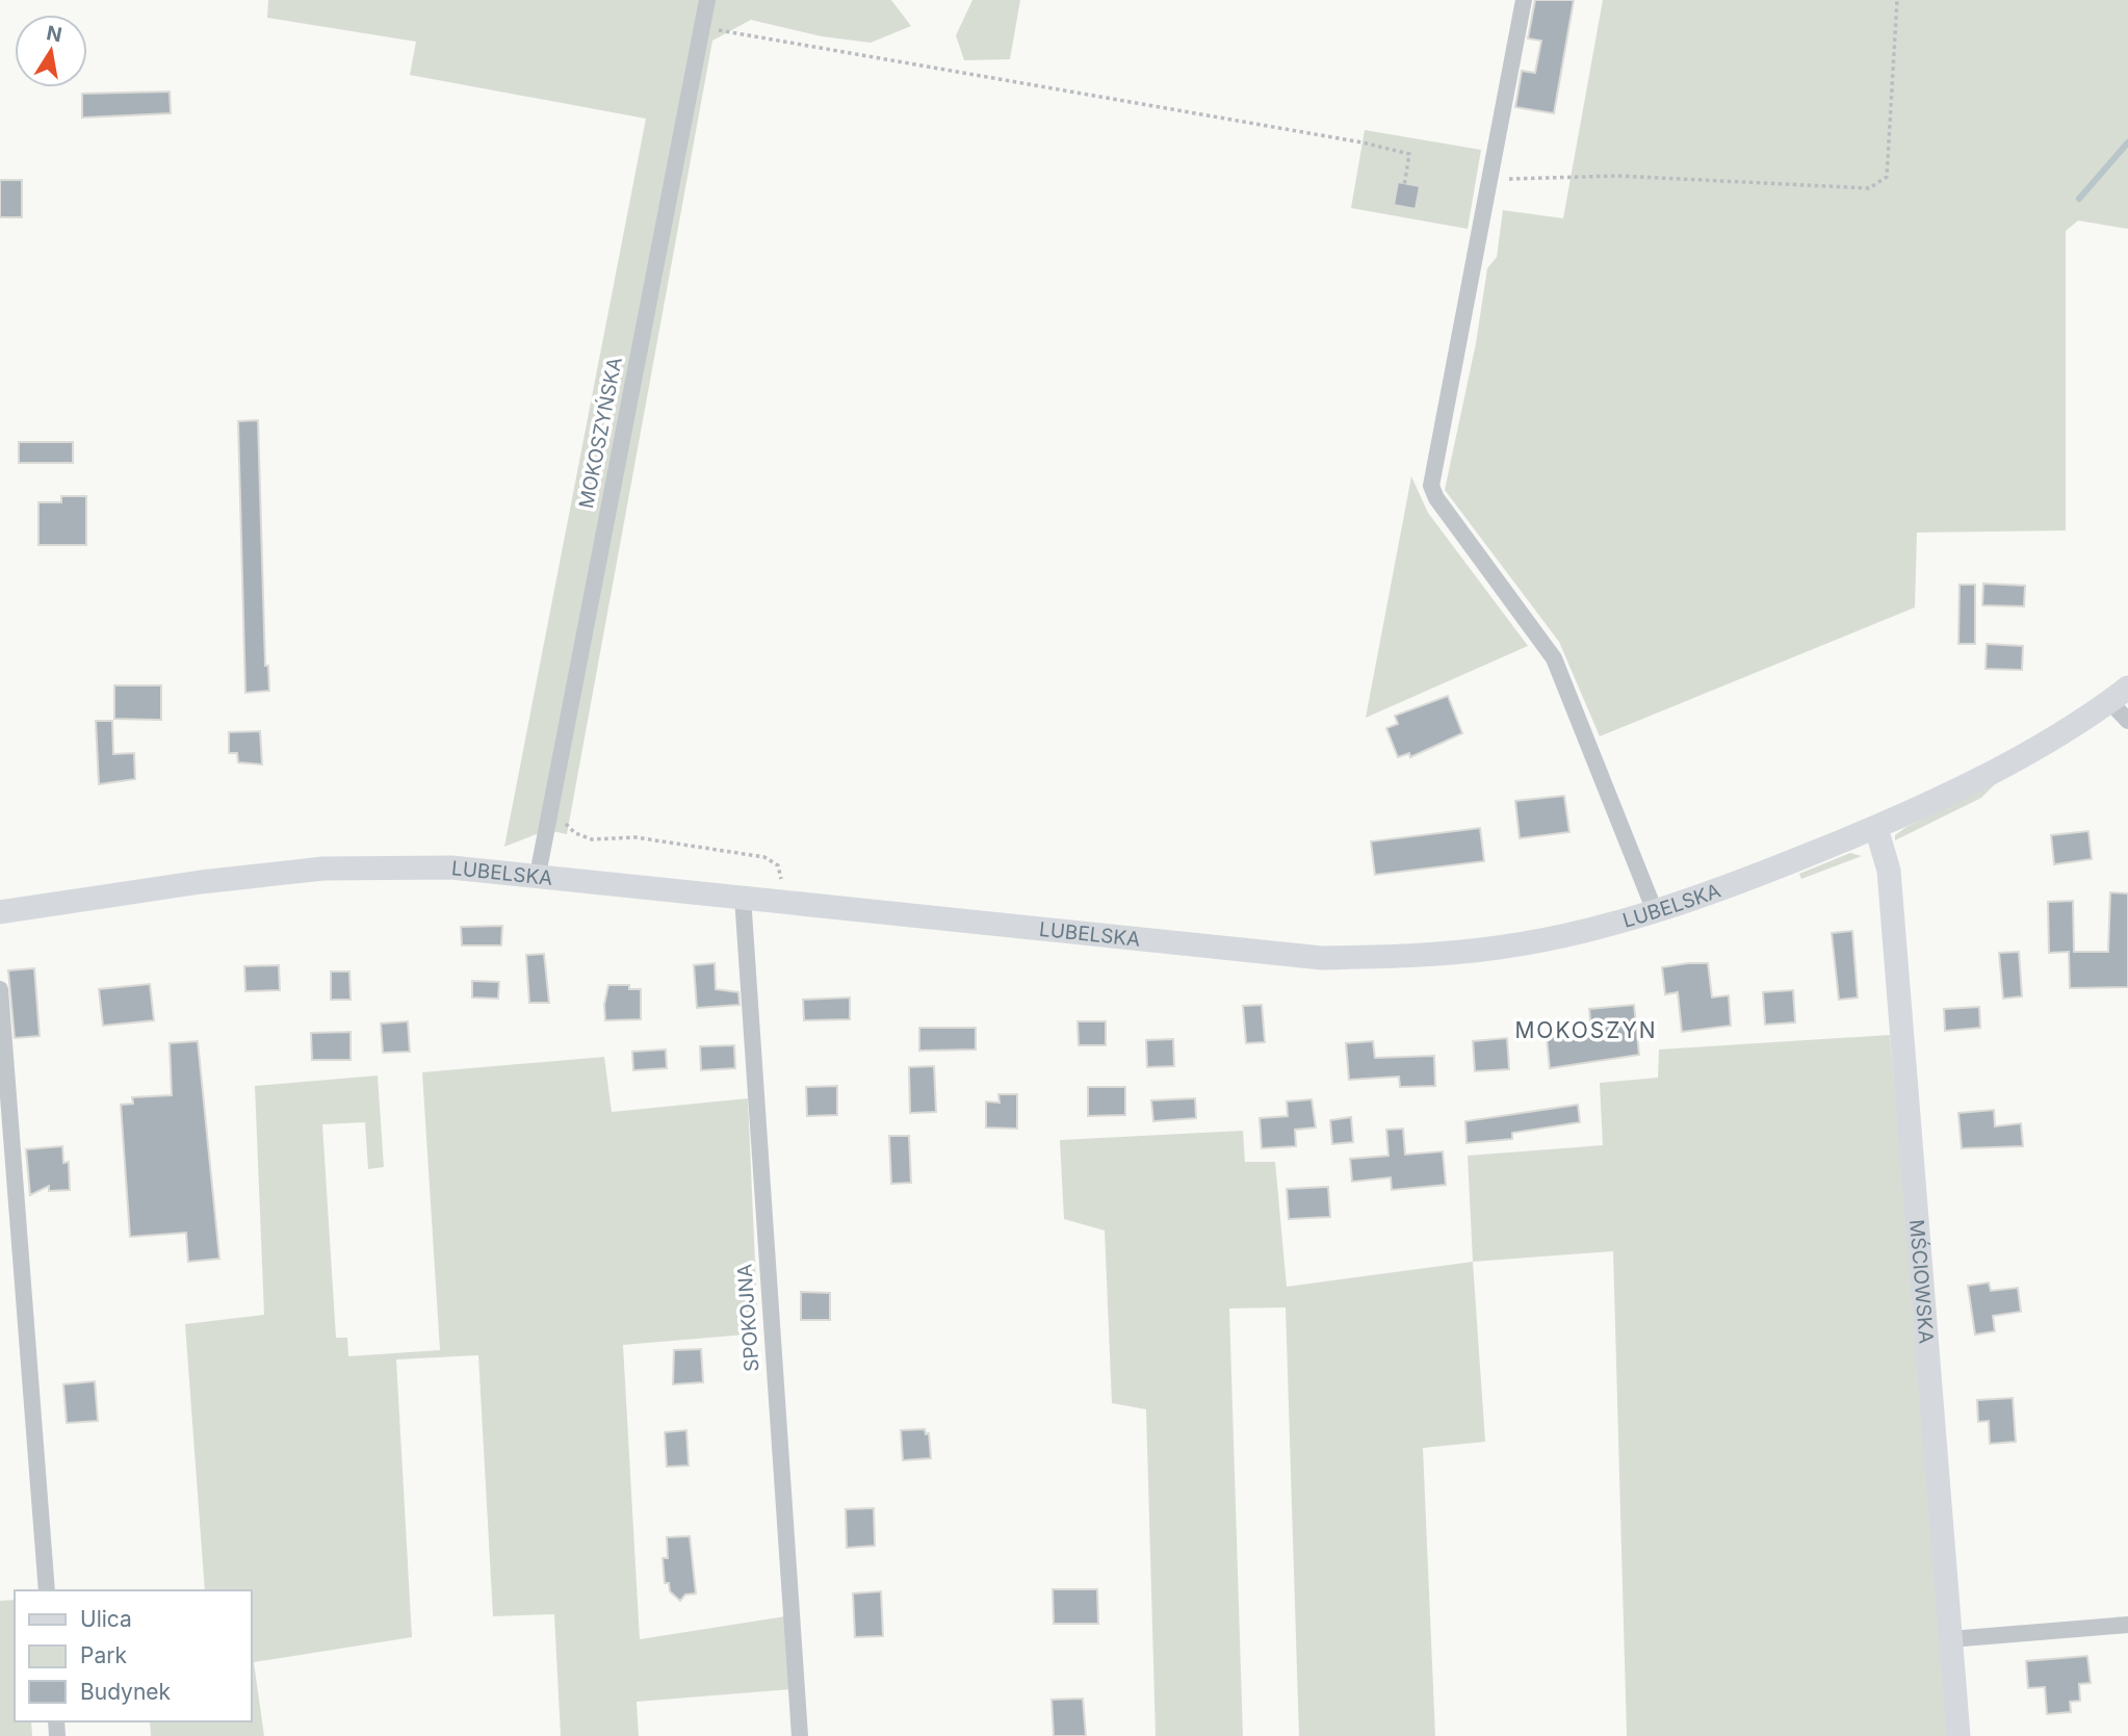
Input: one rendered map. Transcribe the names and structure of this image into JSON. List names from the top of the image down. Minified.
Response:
{"streets":{"main road":["LUBELSKA","MŚCIOWSKA"],"street":["MOKOSZYŃSKA","SPOKOJNA"]},"crossings":[["MOKOSZYŃSKA","LUBELSKA"],["LUBELSKA","MŚCIOWSKA"],["LUBELSKA","SPOKOJNA"]],"districts":["MOKOSZYN"],"legend":["Ulica","Park","Budynek"],"north":"top"}
